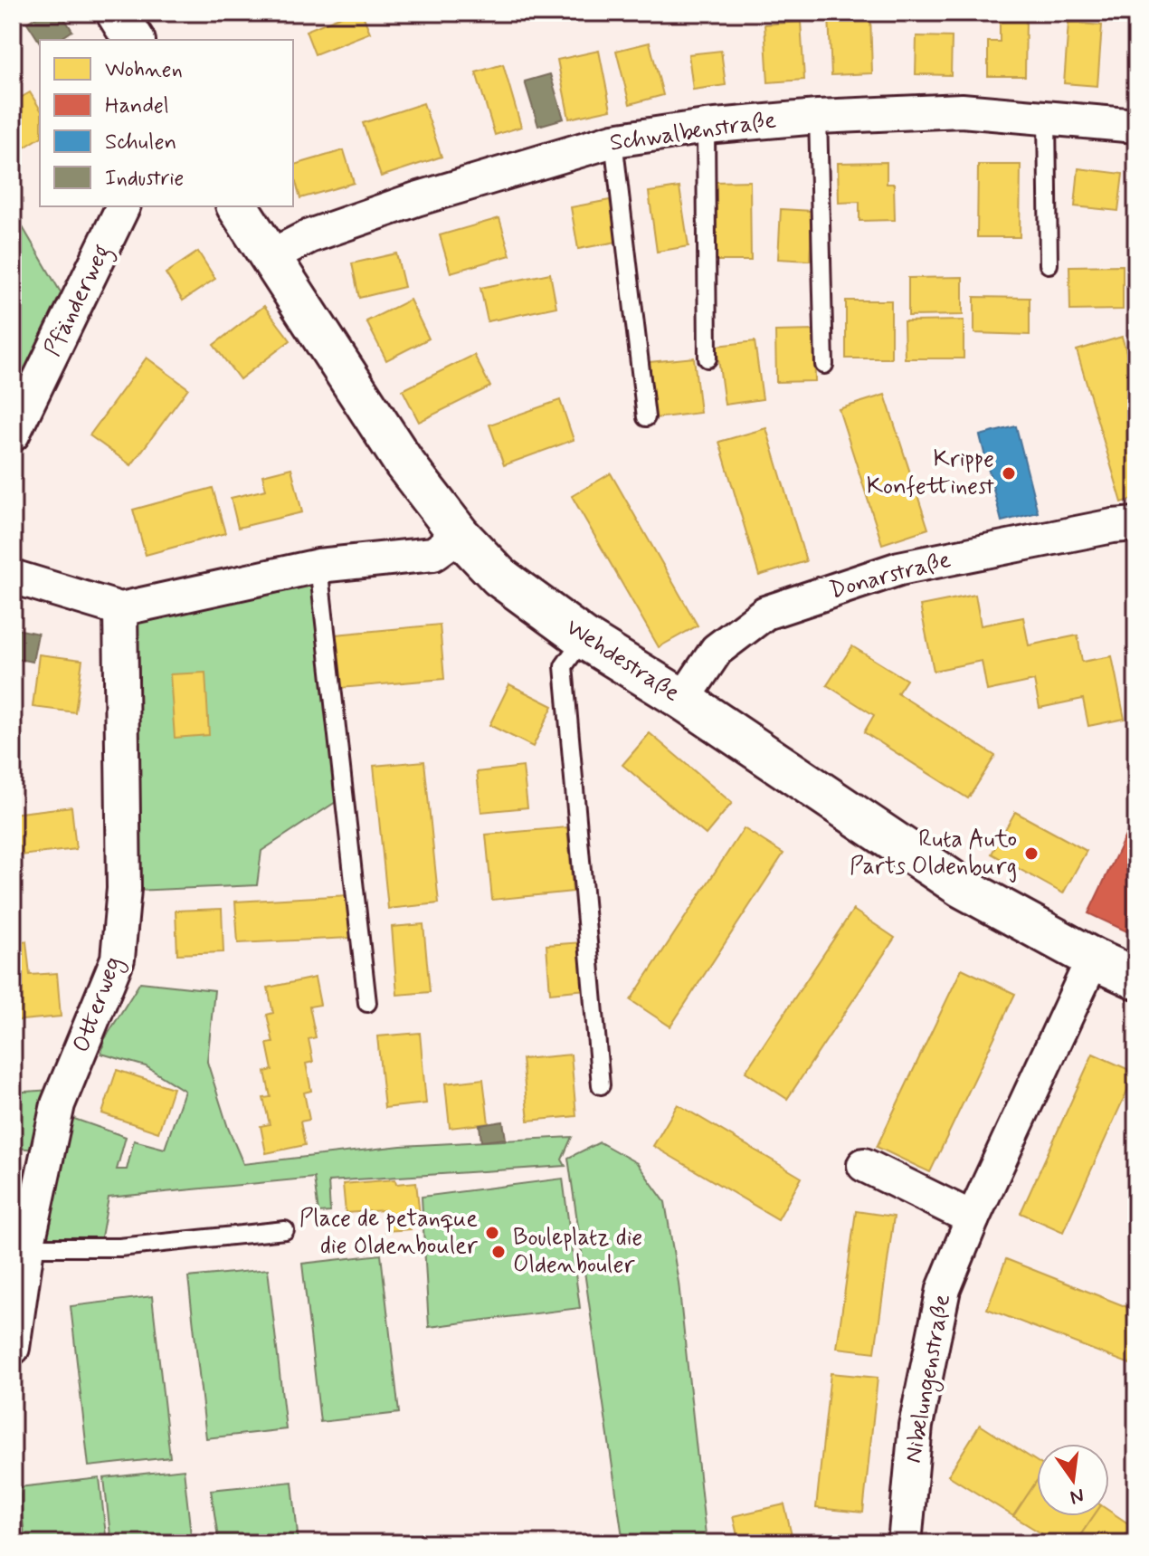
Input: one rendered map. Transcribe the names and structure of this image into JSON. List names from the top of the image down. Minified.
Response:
{"streets":{"street":["Schwalbenstraße","Pfänderweg","Donarstraße","Wehdestraße","Otterweg","Nibelungenstraße"]},"crossings":[["Schwalbenstraße","Wehdestraße"],["Donarstraße","Wehdestraße"],["Wehdestraße","Nibelungenstraße"]],"places":["Krippe Konfettinest","Ruta Auto Parts Oldenburg","Place de petanque die Oldenbouler","Bouleplatz die Oldenbouler"],"legend":["Wohnen","Handel","Schulen","Industrie"],"north":"bottom"}
